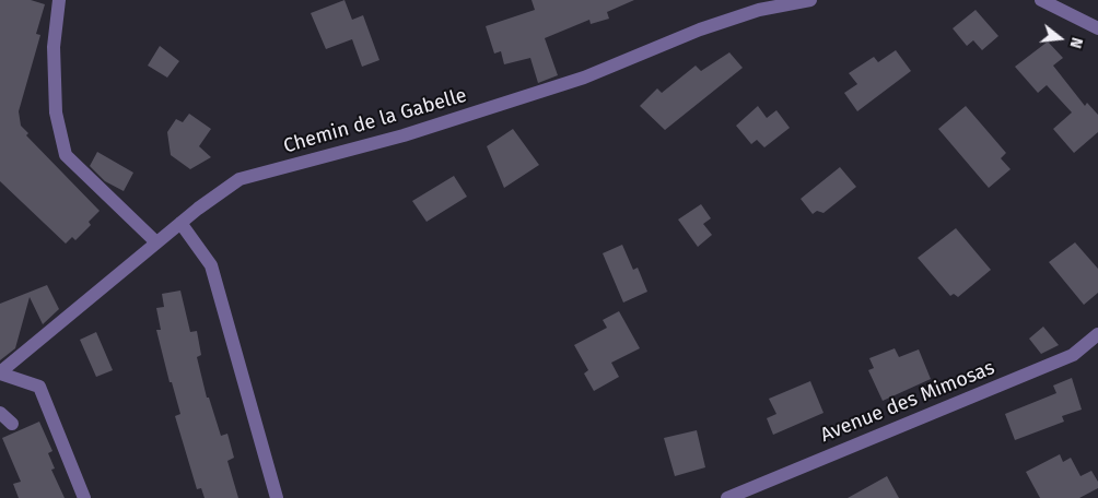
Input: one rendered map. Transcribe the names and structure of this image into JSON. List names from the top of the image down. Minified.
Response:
{"streets":{"street":["Chemin de la Gabelle","Avenue des Mimosas"]},"north":"right"}
